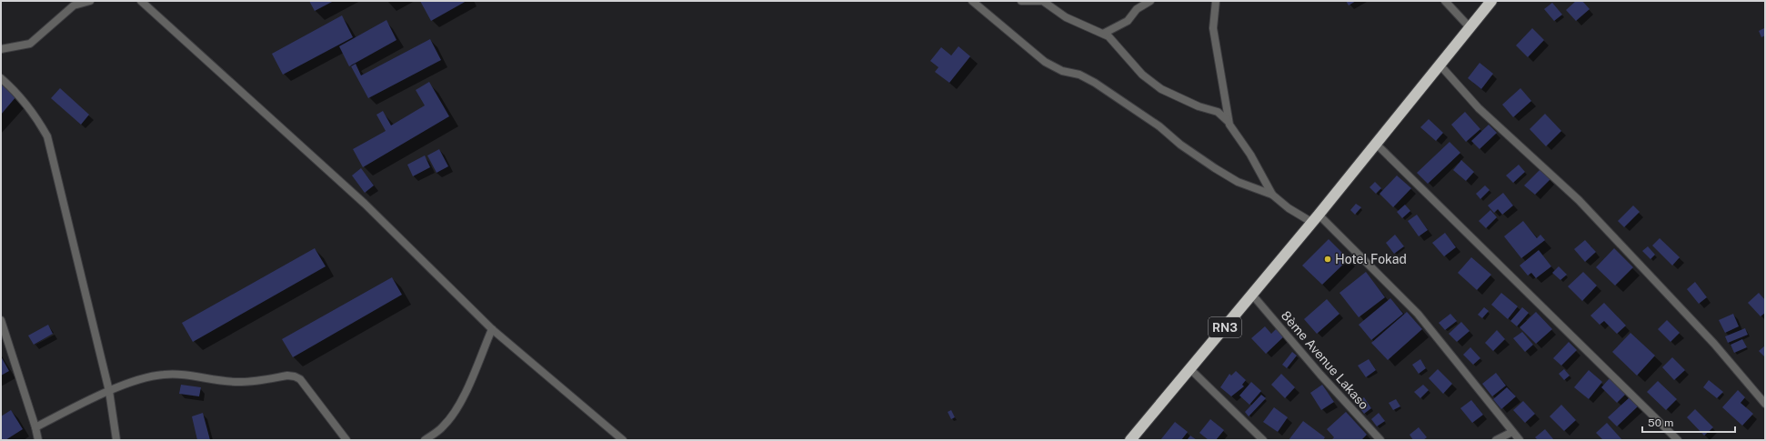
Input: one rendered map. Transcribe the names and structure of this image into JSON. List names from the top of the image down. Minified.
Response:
{"streets":{"highway":["RN3"],"street":["8ème Avenue Lakaso"]},"crossings":[["RN3","8ème Avenue Lakaso"]],"places":["Hotel Fokad"],"scale_bar":"50 m"}
